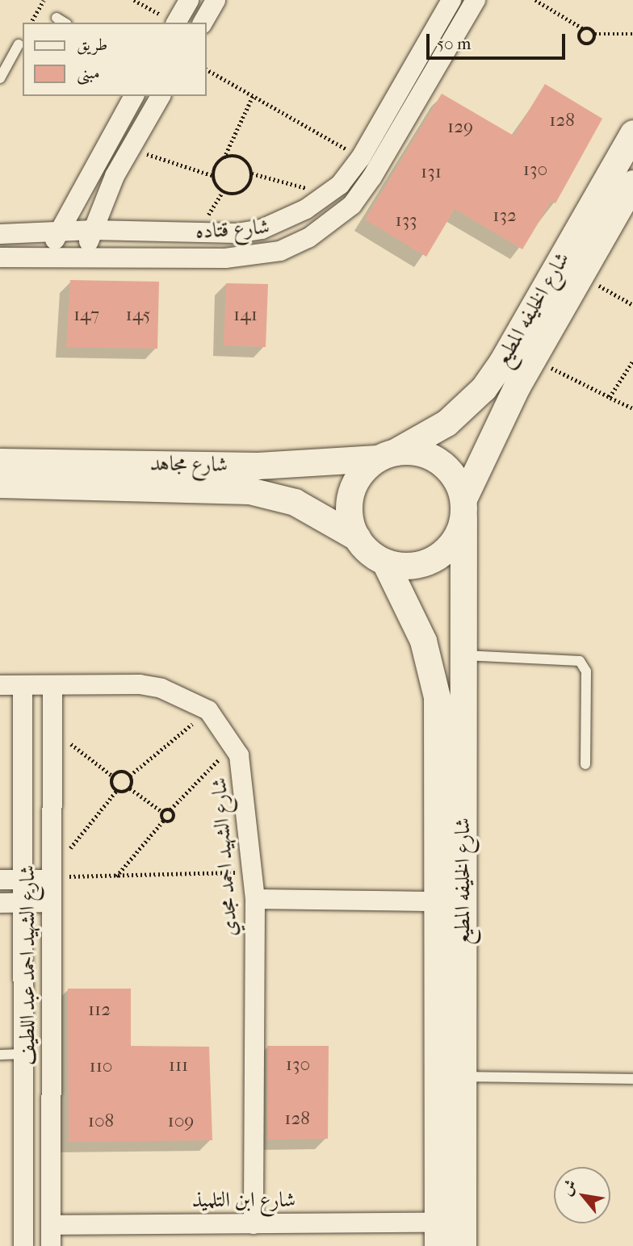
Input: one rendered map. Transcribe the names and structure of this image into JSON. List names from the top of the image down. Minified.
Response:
{"streets":{"street":["شارع قتاده","شارع الخليفه المطيع","شارع مجاهد","شارع الشهيد احمد مجدي","شارع الشهيد احمد عبد اللطيف","شارع ابن التلميذ"]},"crossings":[["شارع الخليفه المطيع","شارع مجاهد"],["شارع الخليفه المطيع","شارع ابن التلميذ"],["شارع الشهيد احمد مجدي","شارع الشهيد احمد عبد اللطيف"],["شارع الشهيد احمد مجدي","شارع ابن التلميذ"],["شارع الشهيد احمد عبد اللطيف","شارع ابن التلميذ"]],"house_numbers":["128","129","130","131","132","133","147","145","141","112","130","111","110","128","108","109"],"legend":["طريق","مبنى"],"scale_bar":"50 m","north":"top left"}
